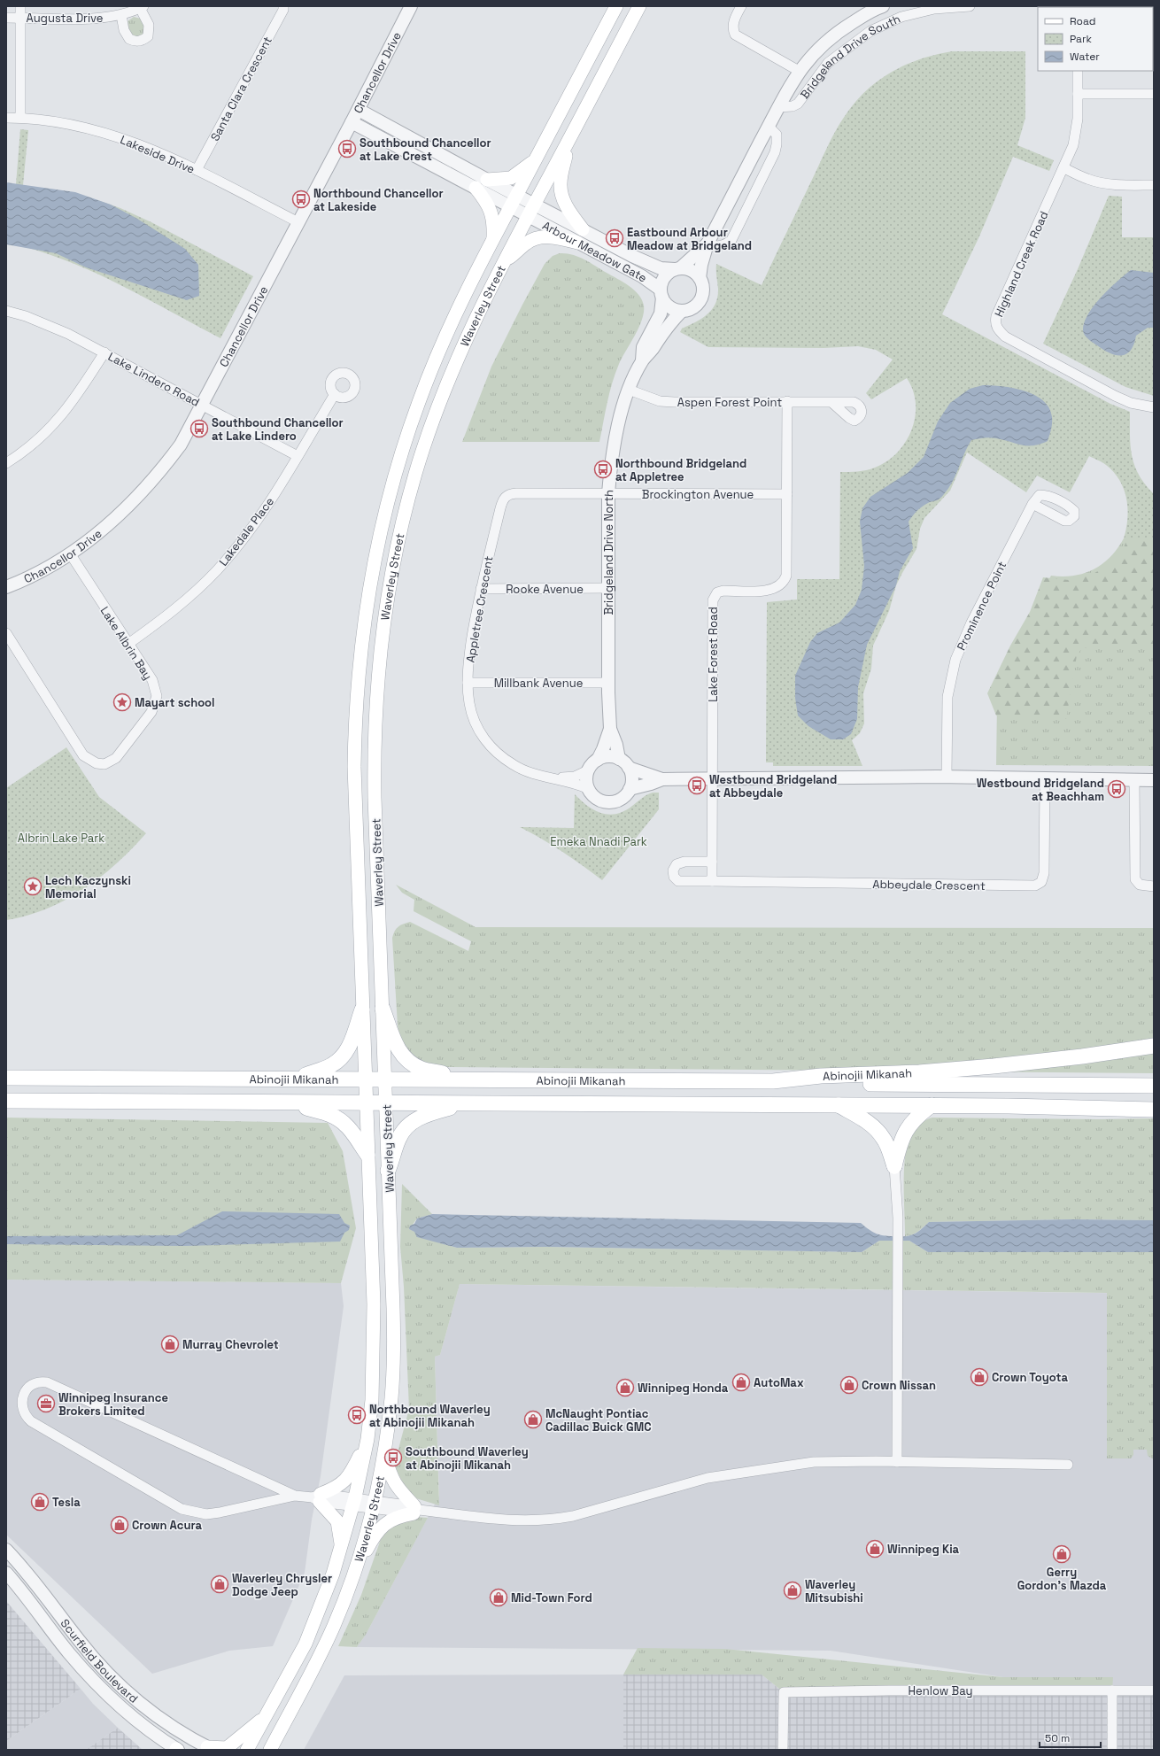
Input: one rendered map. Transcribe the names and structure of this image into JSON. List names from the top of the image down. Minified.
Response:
{"streets":{"main road":["Waverley Street","Abinojii Mikanah"],"street":["Augusta Drive","Bridgeland Drive South","Chancellor Drive","Santa Clara Crescent","Lakeside Drive","Arbour Meadow Gate","Highland Creek Road","Lake Lindero Road","Aspen Forest Point","Brockington Avenue","Lakedale Place","Bridgeland Drive North","Rooke Avenue","Prominence Point","Appletree Crescent","Lake Albrin Bay","Lake Forest Road","Millbank Avenue","Abbeydale Crescent","Scurfield Boulevard","Henlow Bay"]},"crossings":[["Bridgeland Drive South","Arbour Meadow Gate"],["Bridgeland Drive South","Bridgeland Drive North"],["Chancellor Drive","Lakeside Drive"],["Chancellor Drive","Lake Lindero Road"],["Chancellor Drive","Lake Albrin Bay"],["Santa Clara Crescent","Lakeside Drive"],["Arbour Meadow Gate","Waverley Street"],["Arbour Meadow Gate","Bridgeland Drive North"],["Waverley Street","Abinojii Mikanah"],["Lake Lindero Road","Lakedale Place"],["Aspen Forest Point","Bridgeland Drive North"],["Aspen Forest Point","Lake Forest Road"],["Brockington Avenue","Bridgeland Drive North"],["Brockington Avenue","Appletree Crescent"],["Brockington Avenue","Lake Forest Road"],["Lakedale Place","Lake Albrin Bay"],["Bridgeland Drive North","Rooke Avenue"],["Bridgeland Drive North","Appletree Crescent"],["Bridgeland Drive North","Millbank Avenue"],["Rooke Avenue","Appletree Crescent"],["Appletree Crescent","Millbank Avenue"]],"parks":["Albrin Lake Park","Emeka Nnadi Park"],"places":{"bus stop":["Southbound Chancellor at Lake Crest","Northbound Chancellor at Lakeside","Eastbound Arbour Meadow at Bridgeland","Southbound Chancellor at Lake Lindero","Northbound Bridgeland at Appletree","Westbound Bridgeland at Abbeydale","Westbound Bridgeland at Beachham","Northbound Waverley at Abinojii Mikanah","Southbound Waverley at Abinojii Mikanah"],"place":["Mayart school","Lech Kaczynski Memorial"],"shop":["Murray Chevrolet","Crown Toyota","AutoMax","Crown Nissan","Winnipeg Honda","McNaught Pontiac Cadillac Buick GMC","Tesla","Crown Acura","Winnipeg Kia","Gerry Gordon's Mazda","Waverley Chrysler Dodge Jeep","Waverley Mitsubishi","Mid-Town Ford"],"office":["Winnipeg Insurance Brokers Limited"]},"legend":["Road","Park","Water"],"scale_bar":"50 m"}
